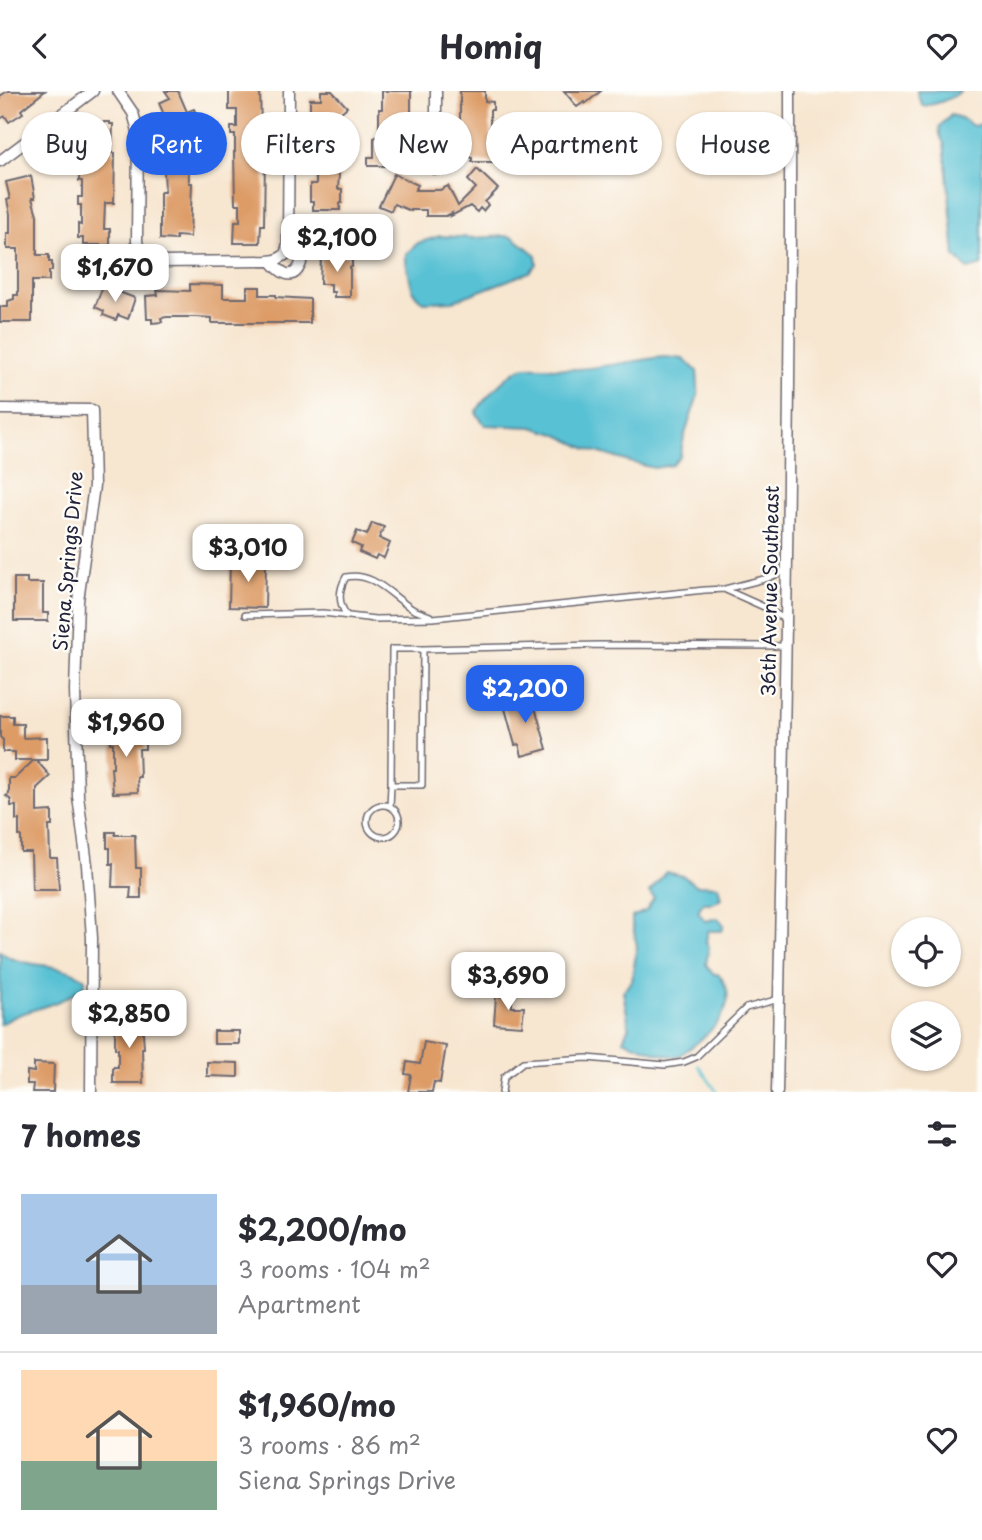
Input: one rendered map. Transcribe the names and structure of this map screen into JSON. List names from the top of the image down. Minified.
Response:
{"streets":{"street":["Siena Springs Drive","36th Avenue Southeast"]},"page":{"header":"Homiq","chip":["Buy","Rent","Filters","New","Apartment","House"],"price":["$2,100","$1,670","$3,010","$2,200","$1,960","$3,690","$2,850"],"heading":"7 homes","list":[{"name":"$2,200/mo","note":"3 rooms · 104 m² · Apartment"},{"name":"$1,960/mo","note":"3 rooms · 86 m² · Siena Springs Drive"}]}}
